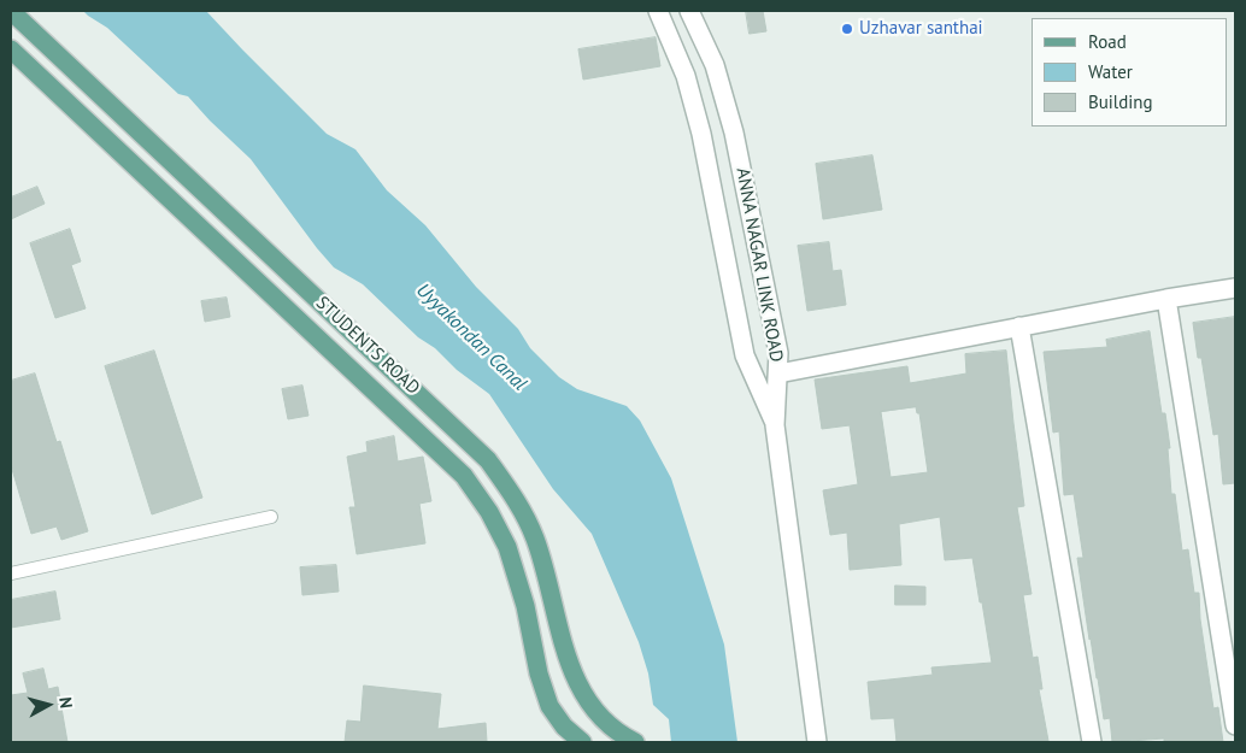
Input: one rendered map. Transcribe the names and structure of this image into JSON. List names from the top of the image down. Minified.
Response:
{"streets":{"main road":["STUDENTS ROAD"],"street":["ANNA NAGAR LINK ROAD"]},"water":["Uyyakondan Canal"],"places":["Uzhavar santhai"],"legend":["Road","Water","Building"],"north":"right"}
